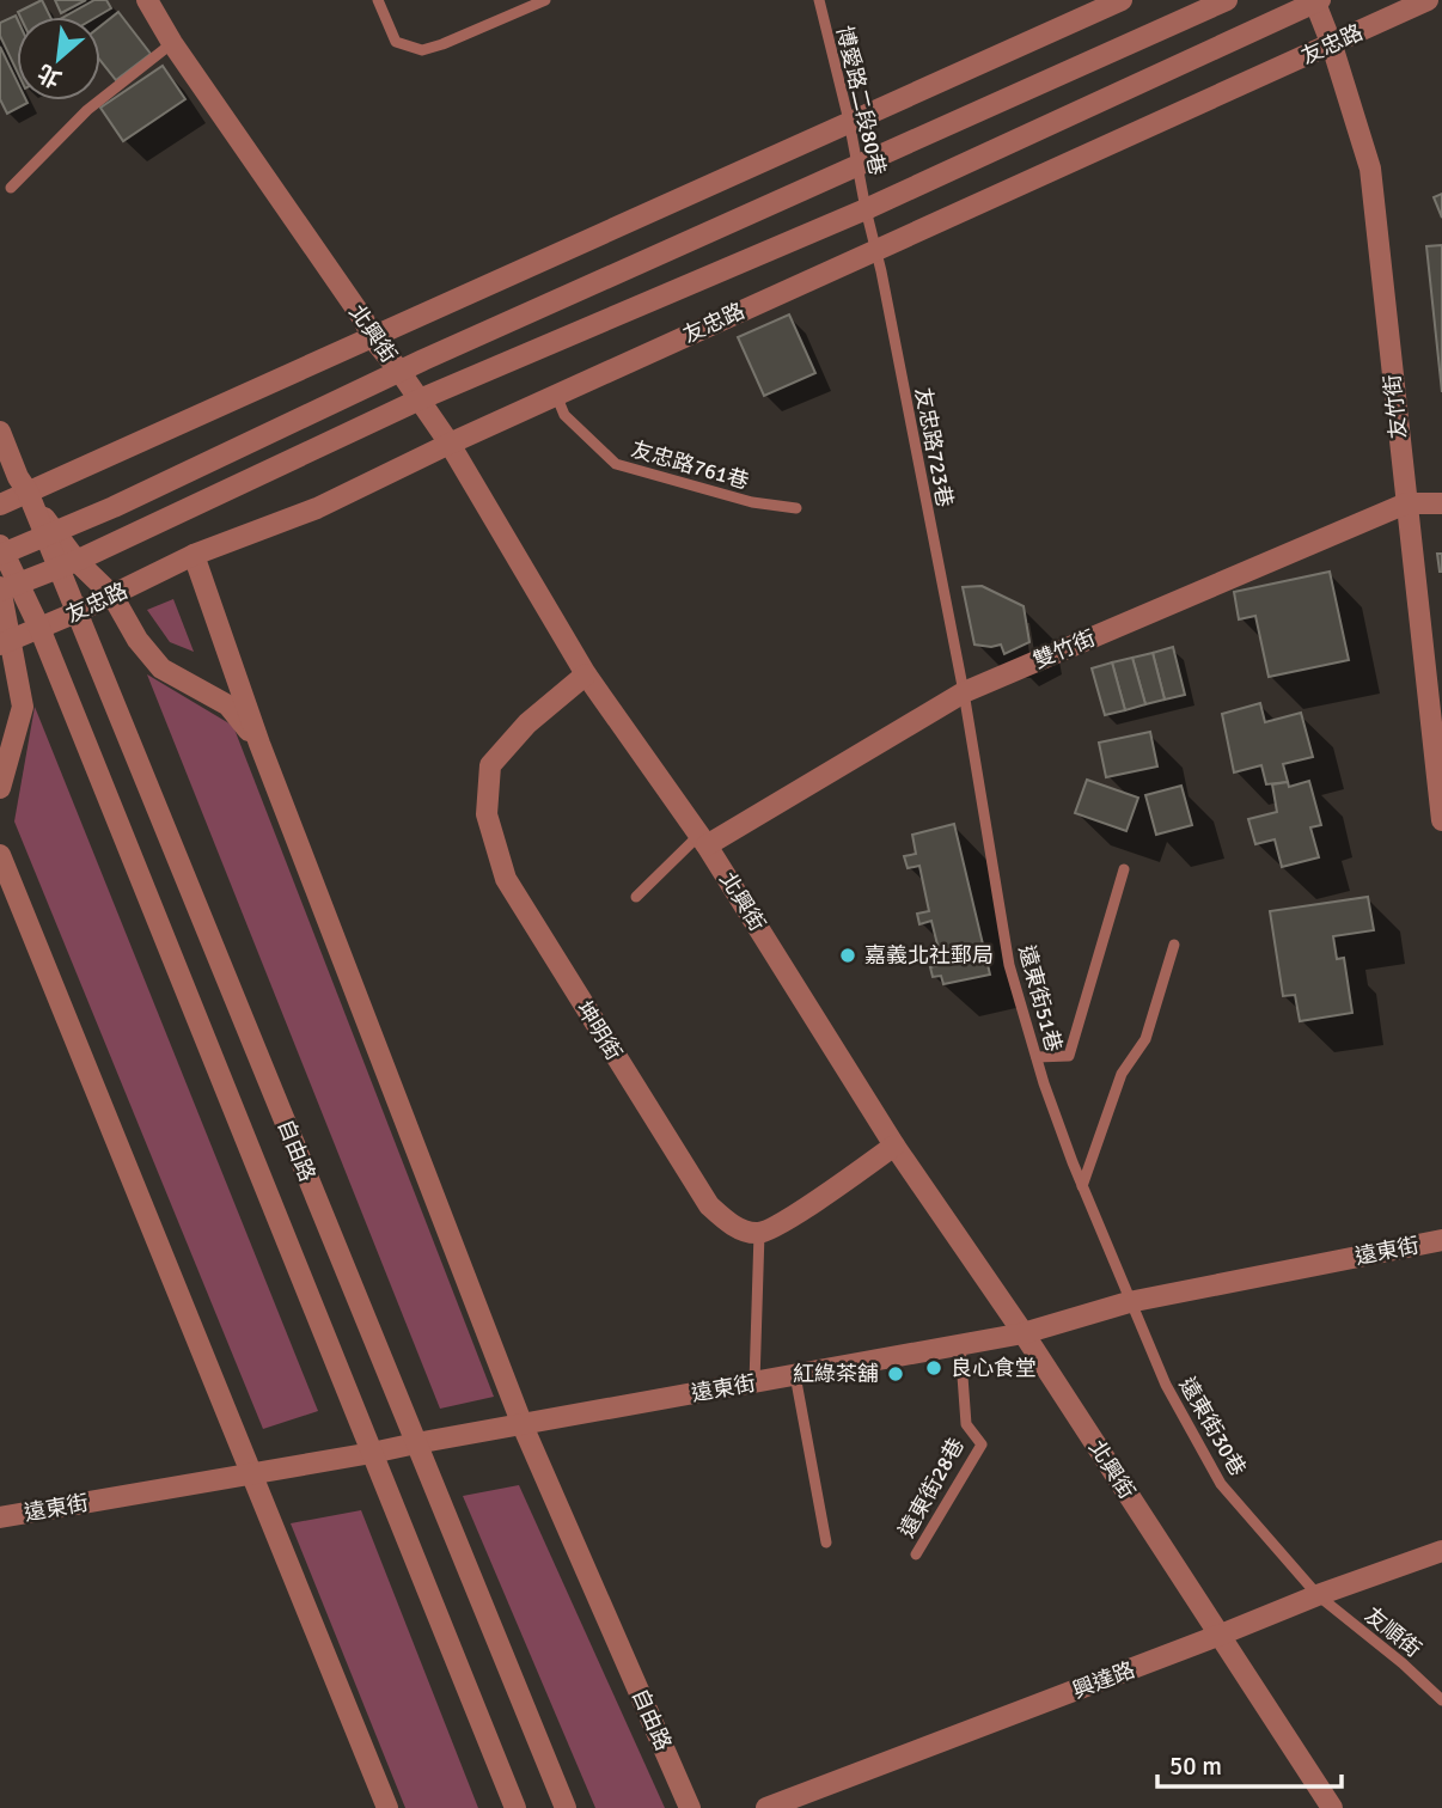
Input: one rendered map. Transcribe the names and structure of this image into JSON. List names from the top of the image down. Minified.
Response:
{"streets":{"street":["友忠路","北興街","友竹街","雙竹街","坤明街","自由路","遠東街","興達路"],"lane":["博愛路二段80巷","友忠路723巷","友忠路761巷","遠東街51巷","遠東街30巷","遠東街28巷","友順街"]},"crossings":[["友忠路","博愛路二段80巷"],["友忠路","北興街"],["友忠路","友竹街"],["友忠路","友忠路723巷"],["友忠路","友忠路761巷"],["友忠路","自由路"],["博愛路二段80巷","友忠路723巷"],["北興街","雙竹街"],["北興街","坤明街"],["北興街","遠東街"],["北興街","興達路"],["友竹街","雙竹街"],["友忠路723巷","雙竹街"],["友忠路723巷","遠東街51巷"],["雙竹街","遠東街51巷"],["遠東街51巷","遠東街"],["遠東街51巷","遠東街30巷"],["自由路","遠東街"],["遠東街","遠東街30巷"],["遠東街","遠東街28巷"],["遠東街30巷","友順街"],["遠東街30巷","興達路"],["友順街","興達路"]],"places":["嘉義北社郵局","良心食堂","紅綠茶舖"],"scale_bar":"50 m","north":"bottom left"}
